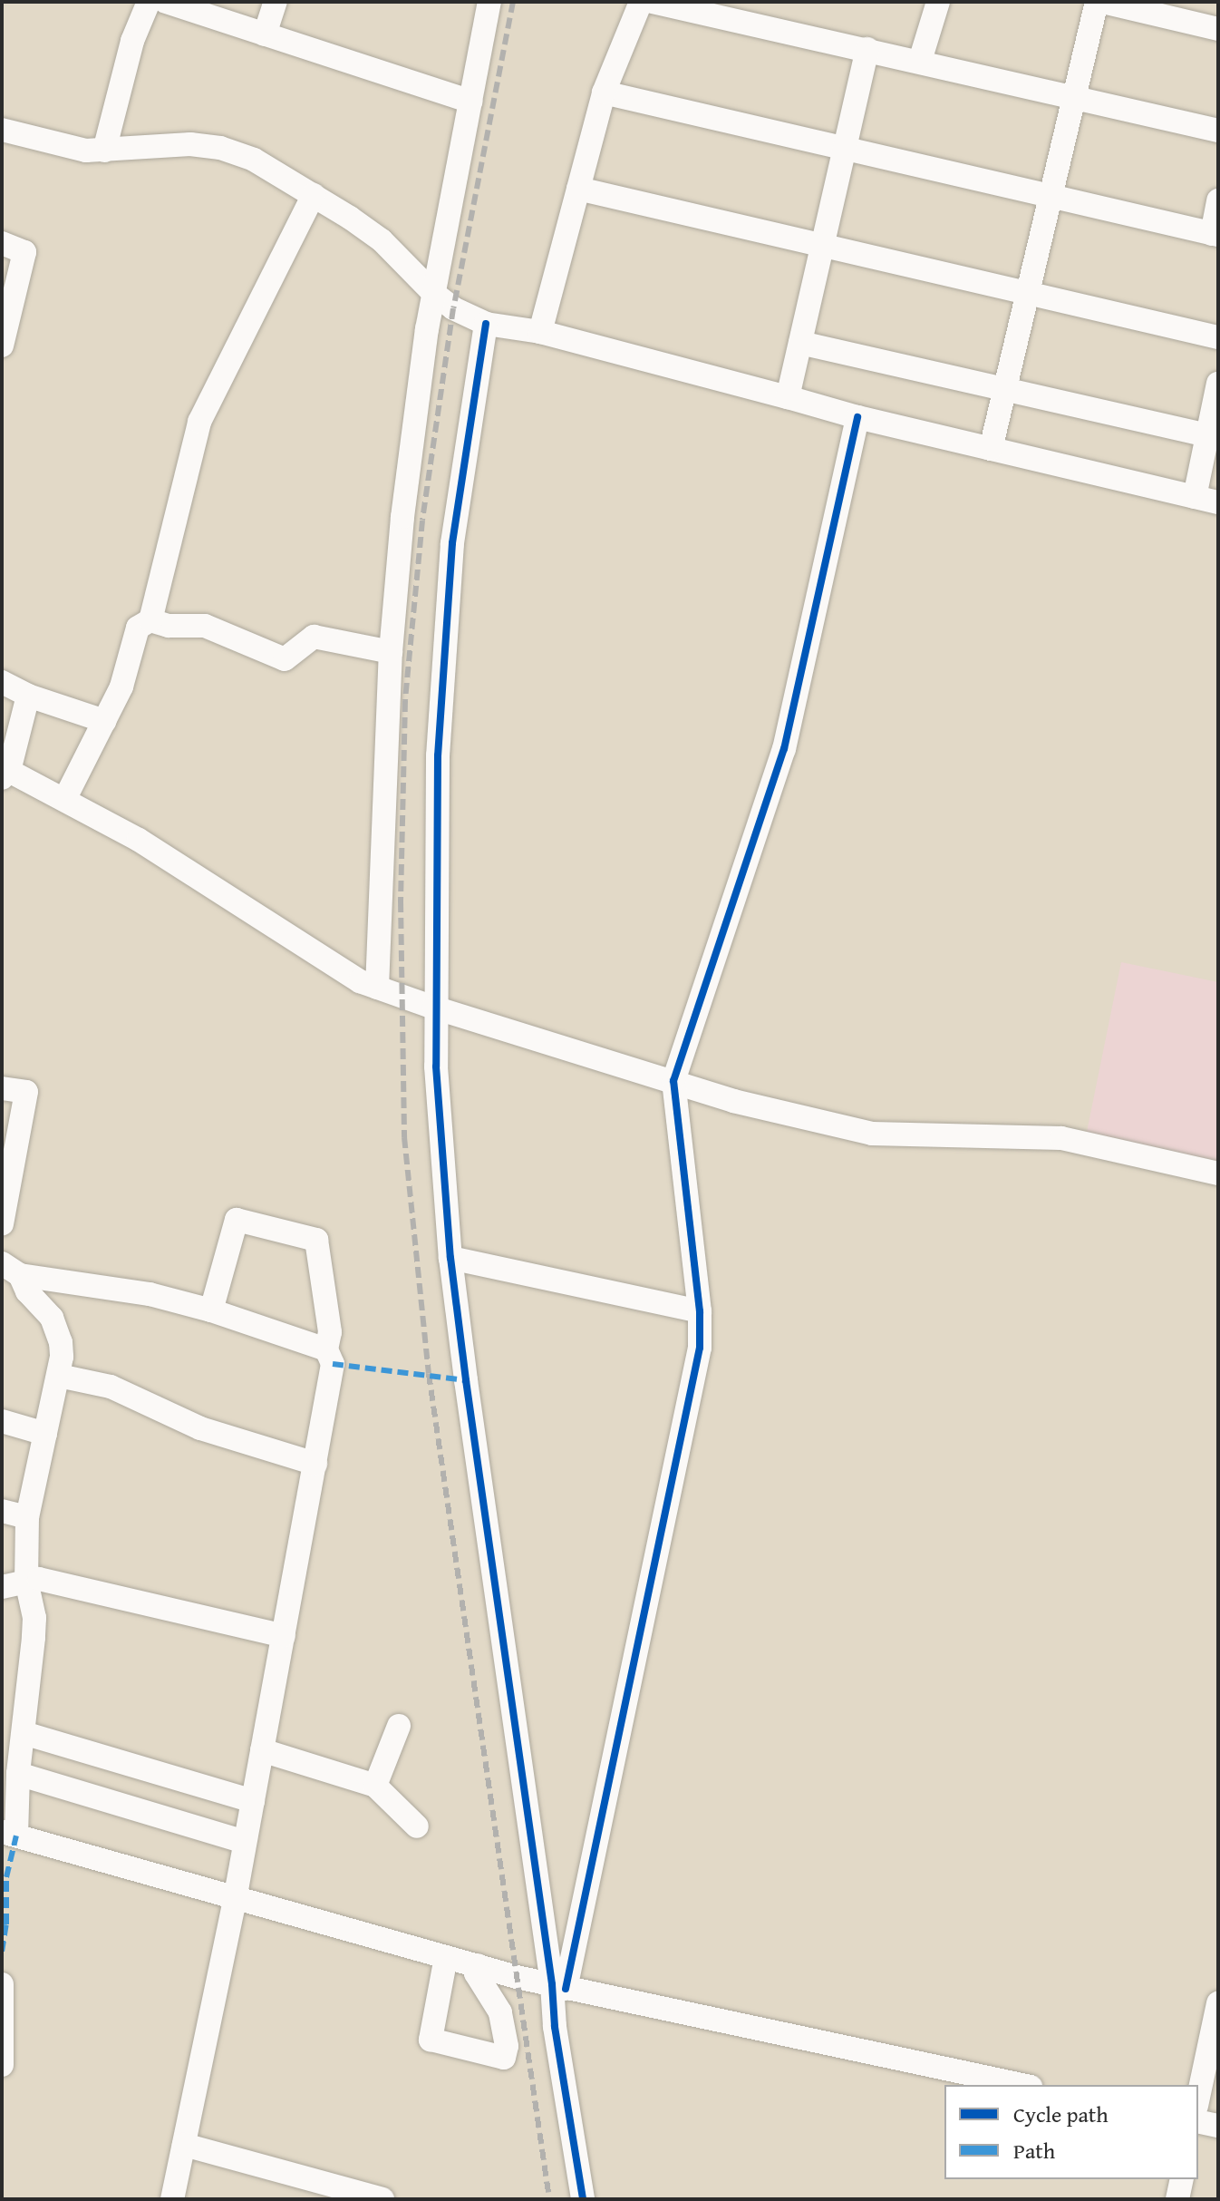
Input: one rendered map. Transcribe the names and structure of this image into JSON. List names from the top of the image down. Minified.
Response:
{"legend":["Cycle path","Path"]}
